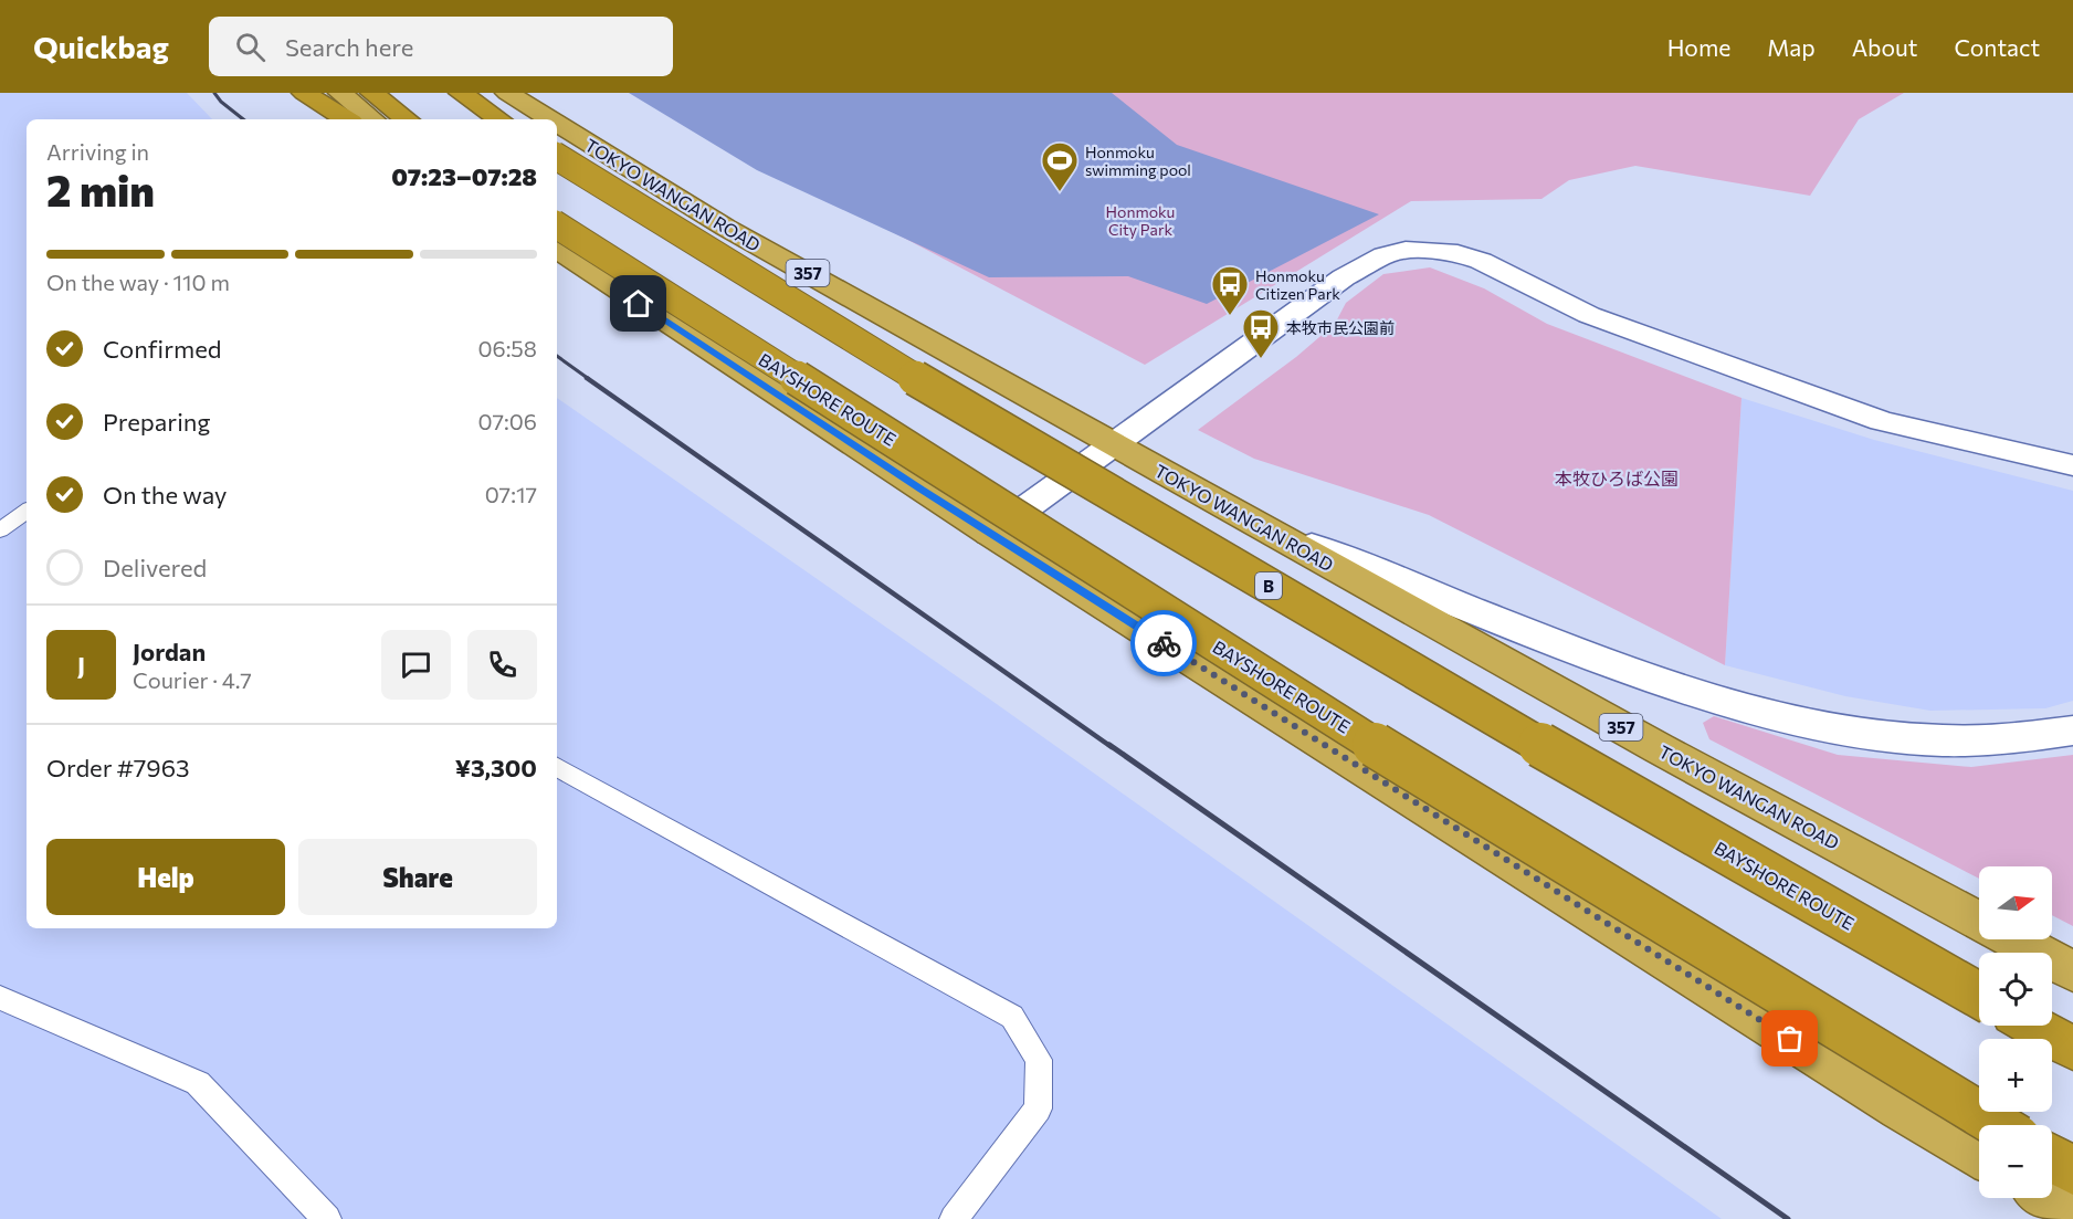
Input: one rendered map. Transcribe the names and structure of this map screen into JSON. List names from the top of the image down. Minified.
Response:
{"streets":{"highway":["TOKYO WANGAN ROAD","357","BAYSHORE ROUTE","B"]},"parks":["Honmoku City Park","本牧ひろば公園"],"places":{"sports":["Honmoku swimming pool"],"bus stop":["Honmoku Citizen Park","本牧市民公園前"]},"north":"right","page":{"header":"Quickbag","search":"Search here","nav":["Home","Map","About","Contact"],"heading":["2 min","Arriving in","07:23–07:28"],"panel":["Jordan","Courier · 4.7","Order #7963","¥3,300"],"bar":"On the way · 110 m","list":[["Confirmed","06:58"],["Preparing","07:06"],["On the way","07:17"],"Delivered"],"round":"J","buttons":["Help","Share"],"map_buttons":["+","−"]}}
